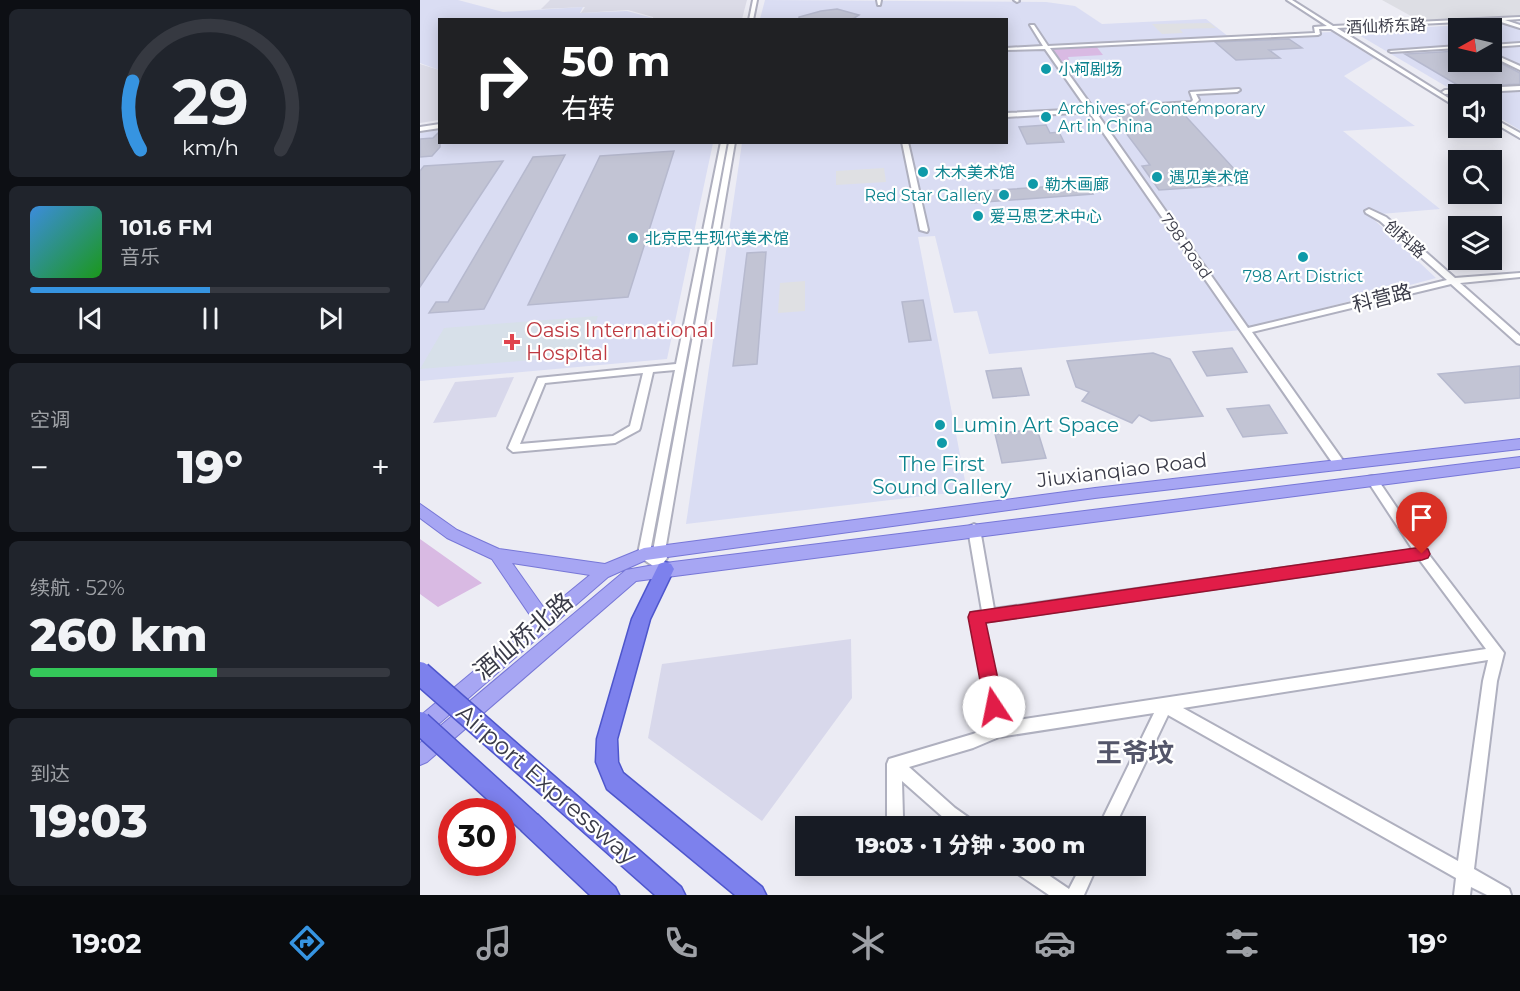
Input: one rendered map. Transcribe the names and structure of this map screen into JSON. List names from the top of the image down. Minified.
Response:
{"streets":{"highway":["Airport Expressway"],"main road":["Jiuxianqiao Road","酒仙桥北路"],"street":["酒仙桥东路","创科路","798 Road","科营路"]},"crossings":[["酒仙桥东路","798 Road"],["创科路","科营路"],["798 Road","科营路"],["798 Road","Jiuxianqiao Road"],["Jiuxianqiao Road","酒仙桥北路"]],"districts":["王爷坟"],"places":{"other":["小柯剧场","Archives of Contemporary Art in China","木木美术馆","遇见美术馆","勒木画廊","Red Star Gallery","爱马思艺术中心","北京民生现代美术馆","798 Art District","Lumin Art Space","The First Sound Gallery"],"health":["Oasis International Hospital"]},"north":"left","page":{"turn":["50 m","右转"],"song":["101.6 FM","音乐"],"tile":["空调",["续航 · 52%","260 km"],["到达","19:03"]],"heat":["−","19°","+"],"limit":"30","trip":"19:03 · 1 分钟 · 300 m","tabs":["19:02","19°"],"gauge":["29","km/h"]}}
